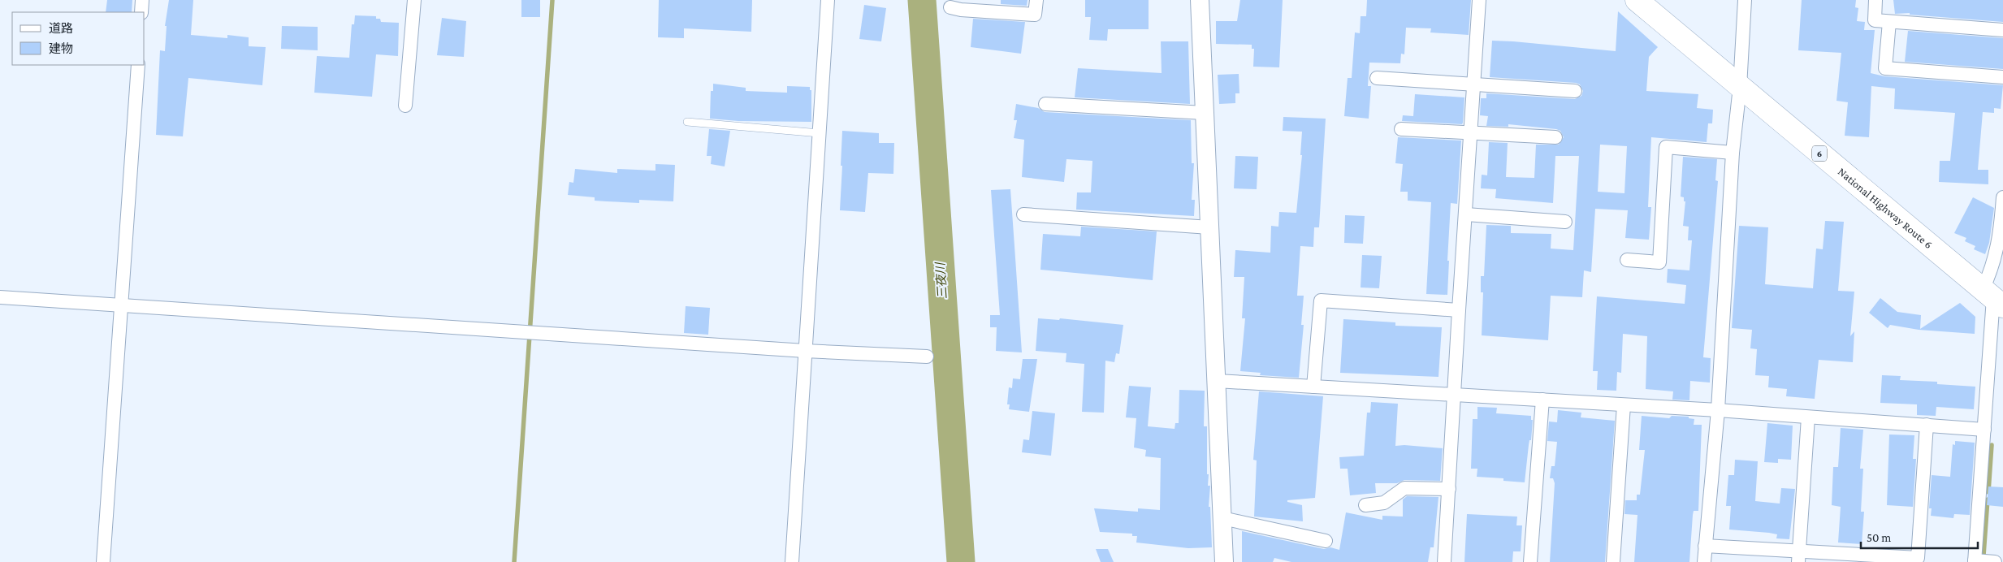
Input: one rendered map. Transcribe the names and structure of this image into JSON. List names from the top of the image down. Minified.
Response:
{"streets":{"highway":["6","National Highway Route 6"]},"water":["三夜川"],"legend":["道路","建物"],"scale_bar":"50 m"}
